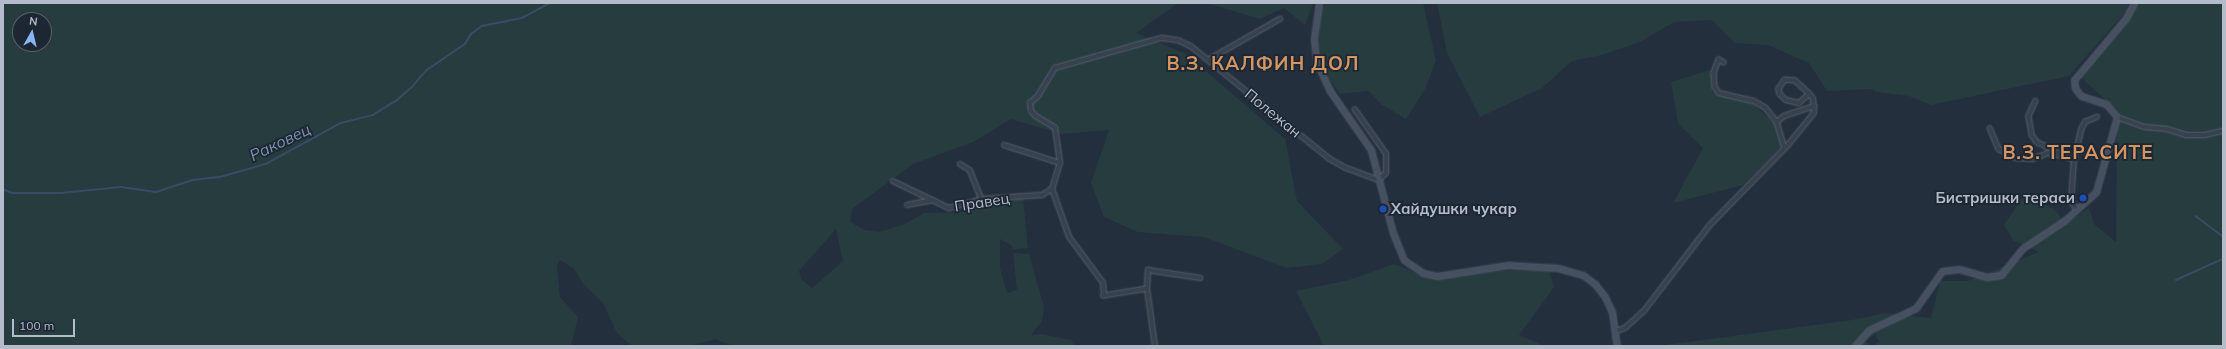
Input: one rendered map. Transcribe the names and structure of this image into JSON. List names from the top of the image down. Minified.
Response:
{"streets":{"street":["Полежан","Правец"]},"districts":["В.З. КАЛФИН ДОЛ","В.З. ТЕРАСИТЕ"],"water":["Раковец"],"places":["Бистришки тераси","Хайдушки чукар"],"scale_bar":"100 m","north":"top"}
